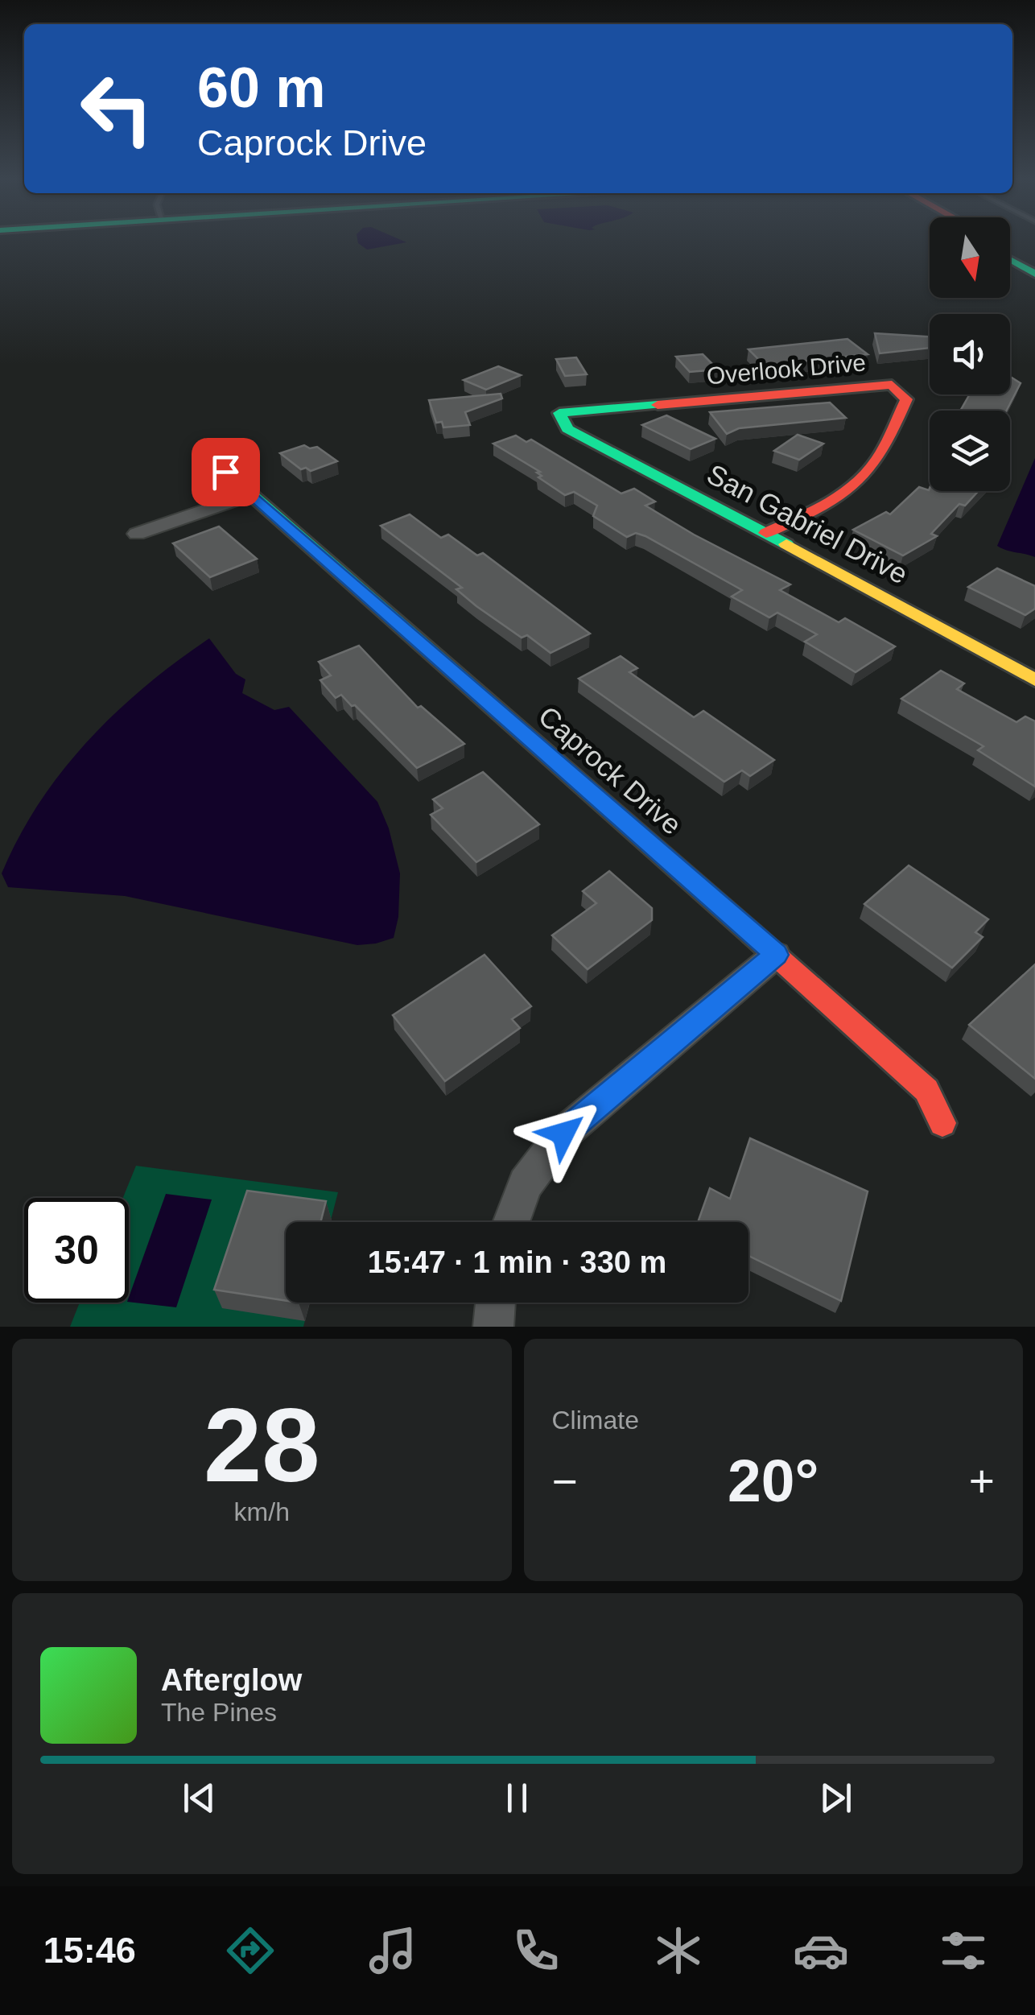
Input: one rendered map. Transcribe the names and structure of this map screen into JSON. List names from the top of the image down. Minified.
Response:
{"streets":{"street":["Overlook Drive","San Gabriel Drive","Caprock Drive"]},"crossings":[["Overlook Drive","San Gabriel Drive"]],"north":"bottom","page":{"turn":["60 m","Caprock Drive"],"limit":"30","trip":"15:47 · 1 min · 330 m","tile":[["28","km/h"],"Climate"],"heat":["−","20°","+"],"song":["Afterglow","The Pines"],"tabs":"15:46"}}
